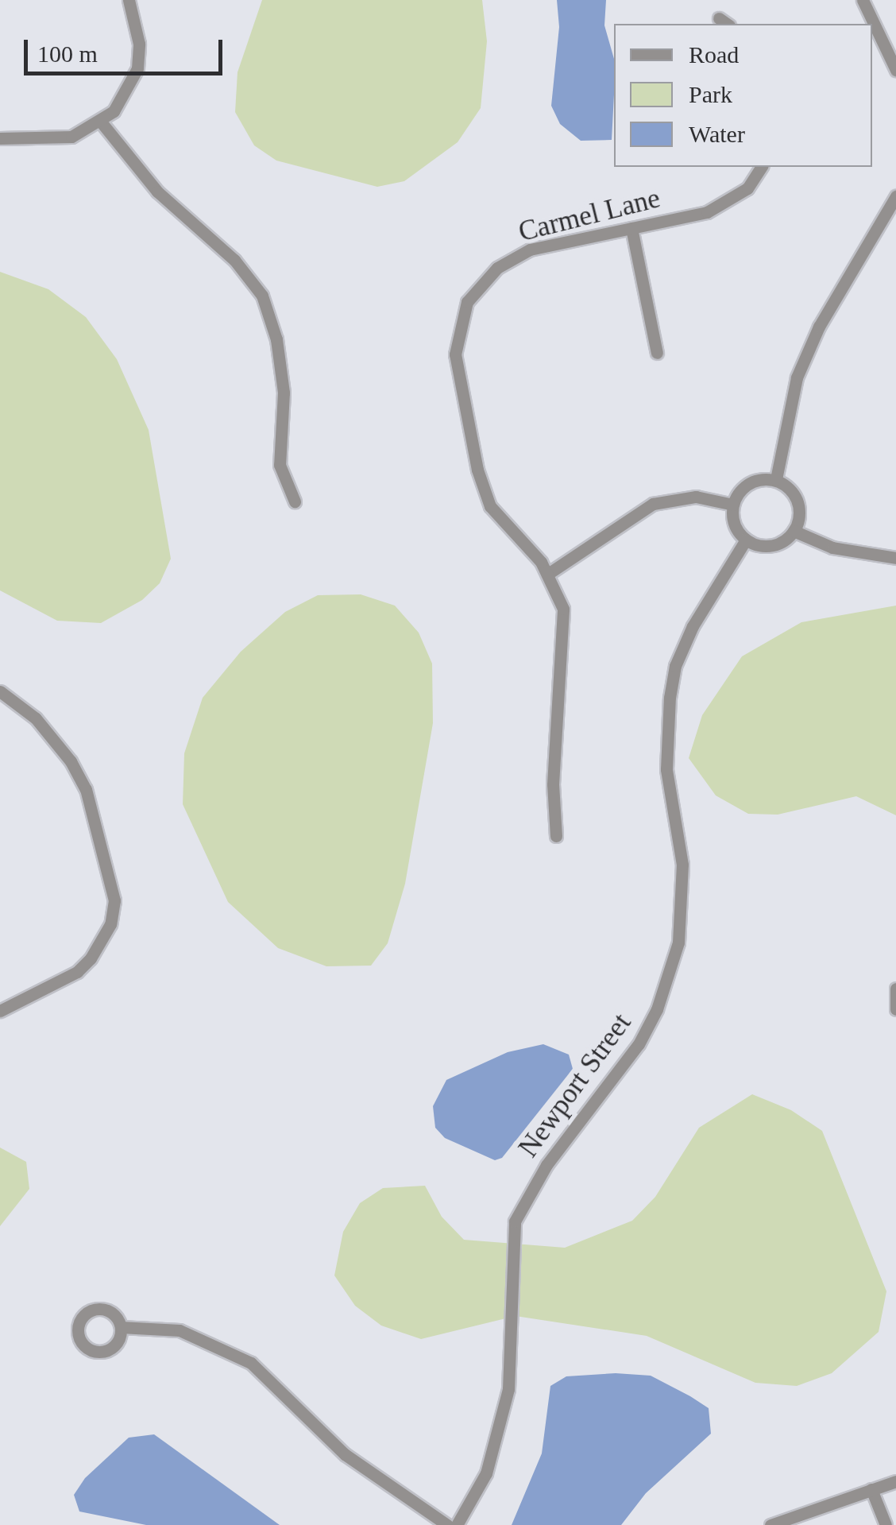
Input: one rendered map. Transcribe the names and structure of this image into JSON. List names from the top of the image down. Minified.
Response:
{"streets":{"street":["Carmel Lane","Newport Street"]},"legend":["Road","Park","Water"],"scale_bar":"100 m"}
